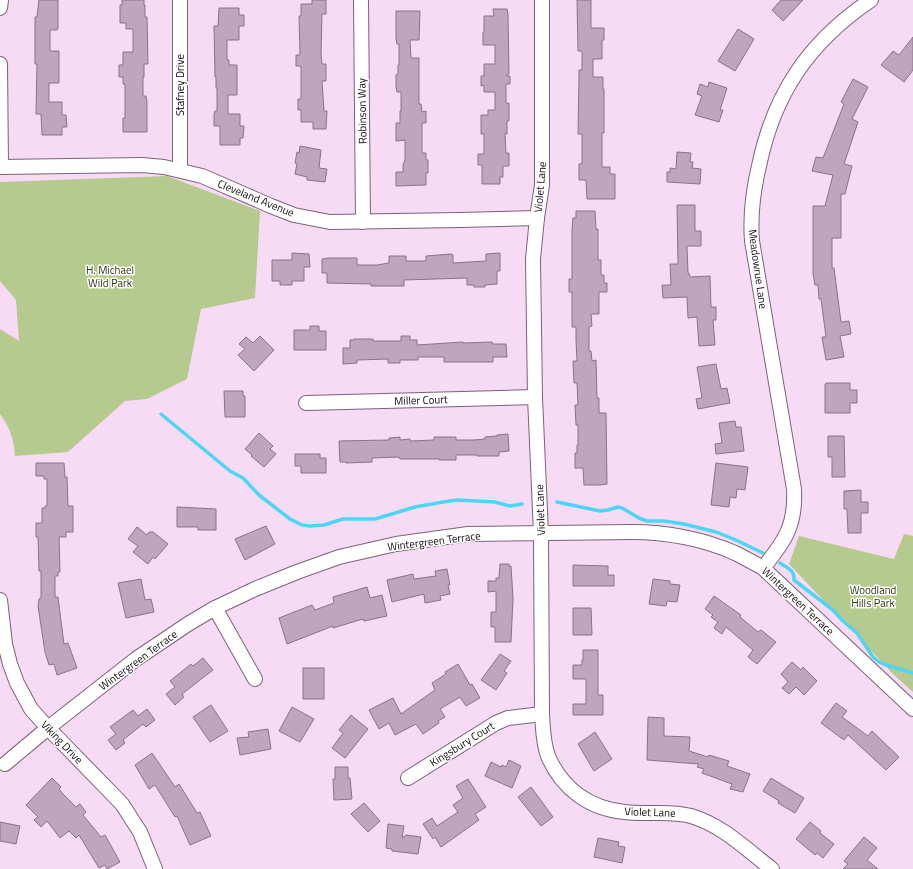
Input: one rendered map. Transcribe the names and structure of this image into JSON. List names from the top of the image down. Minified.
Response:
{"streets":{"street":["Stafney Drive","Robinson Way","Violet Lane","Cleveland Avenue","Meadowrue Lane","Miller Court","Wintergreen Terrace","Viking Drive","Kingsbury Court"]},"crossings":[["Stafney Drive","Cleveland Avenue"],["Robinson Way","Cleveland Avenue"],["Violet Lane","Cleveland Avenue"],["Violet Lane","Miller Court"],["Violet Lane","Wintergreen Terrace"],["Violet Lane","Kingsbury Court"],["Meadowrue Lane","Wintergreen Terrace"],["Wintergreen Terrace","Viking Drive"]],"parks":["H. Michael Wild Park","Woodland Hills Park"]}
